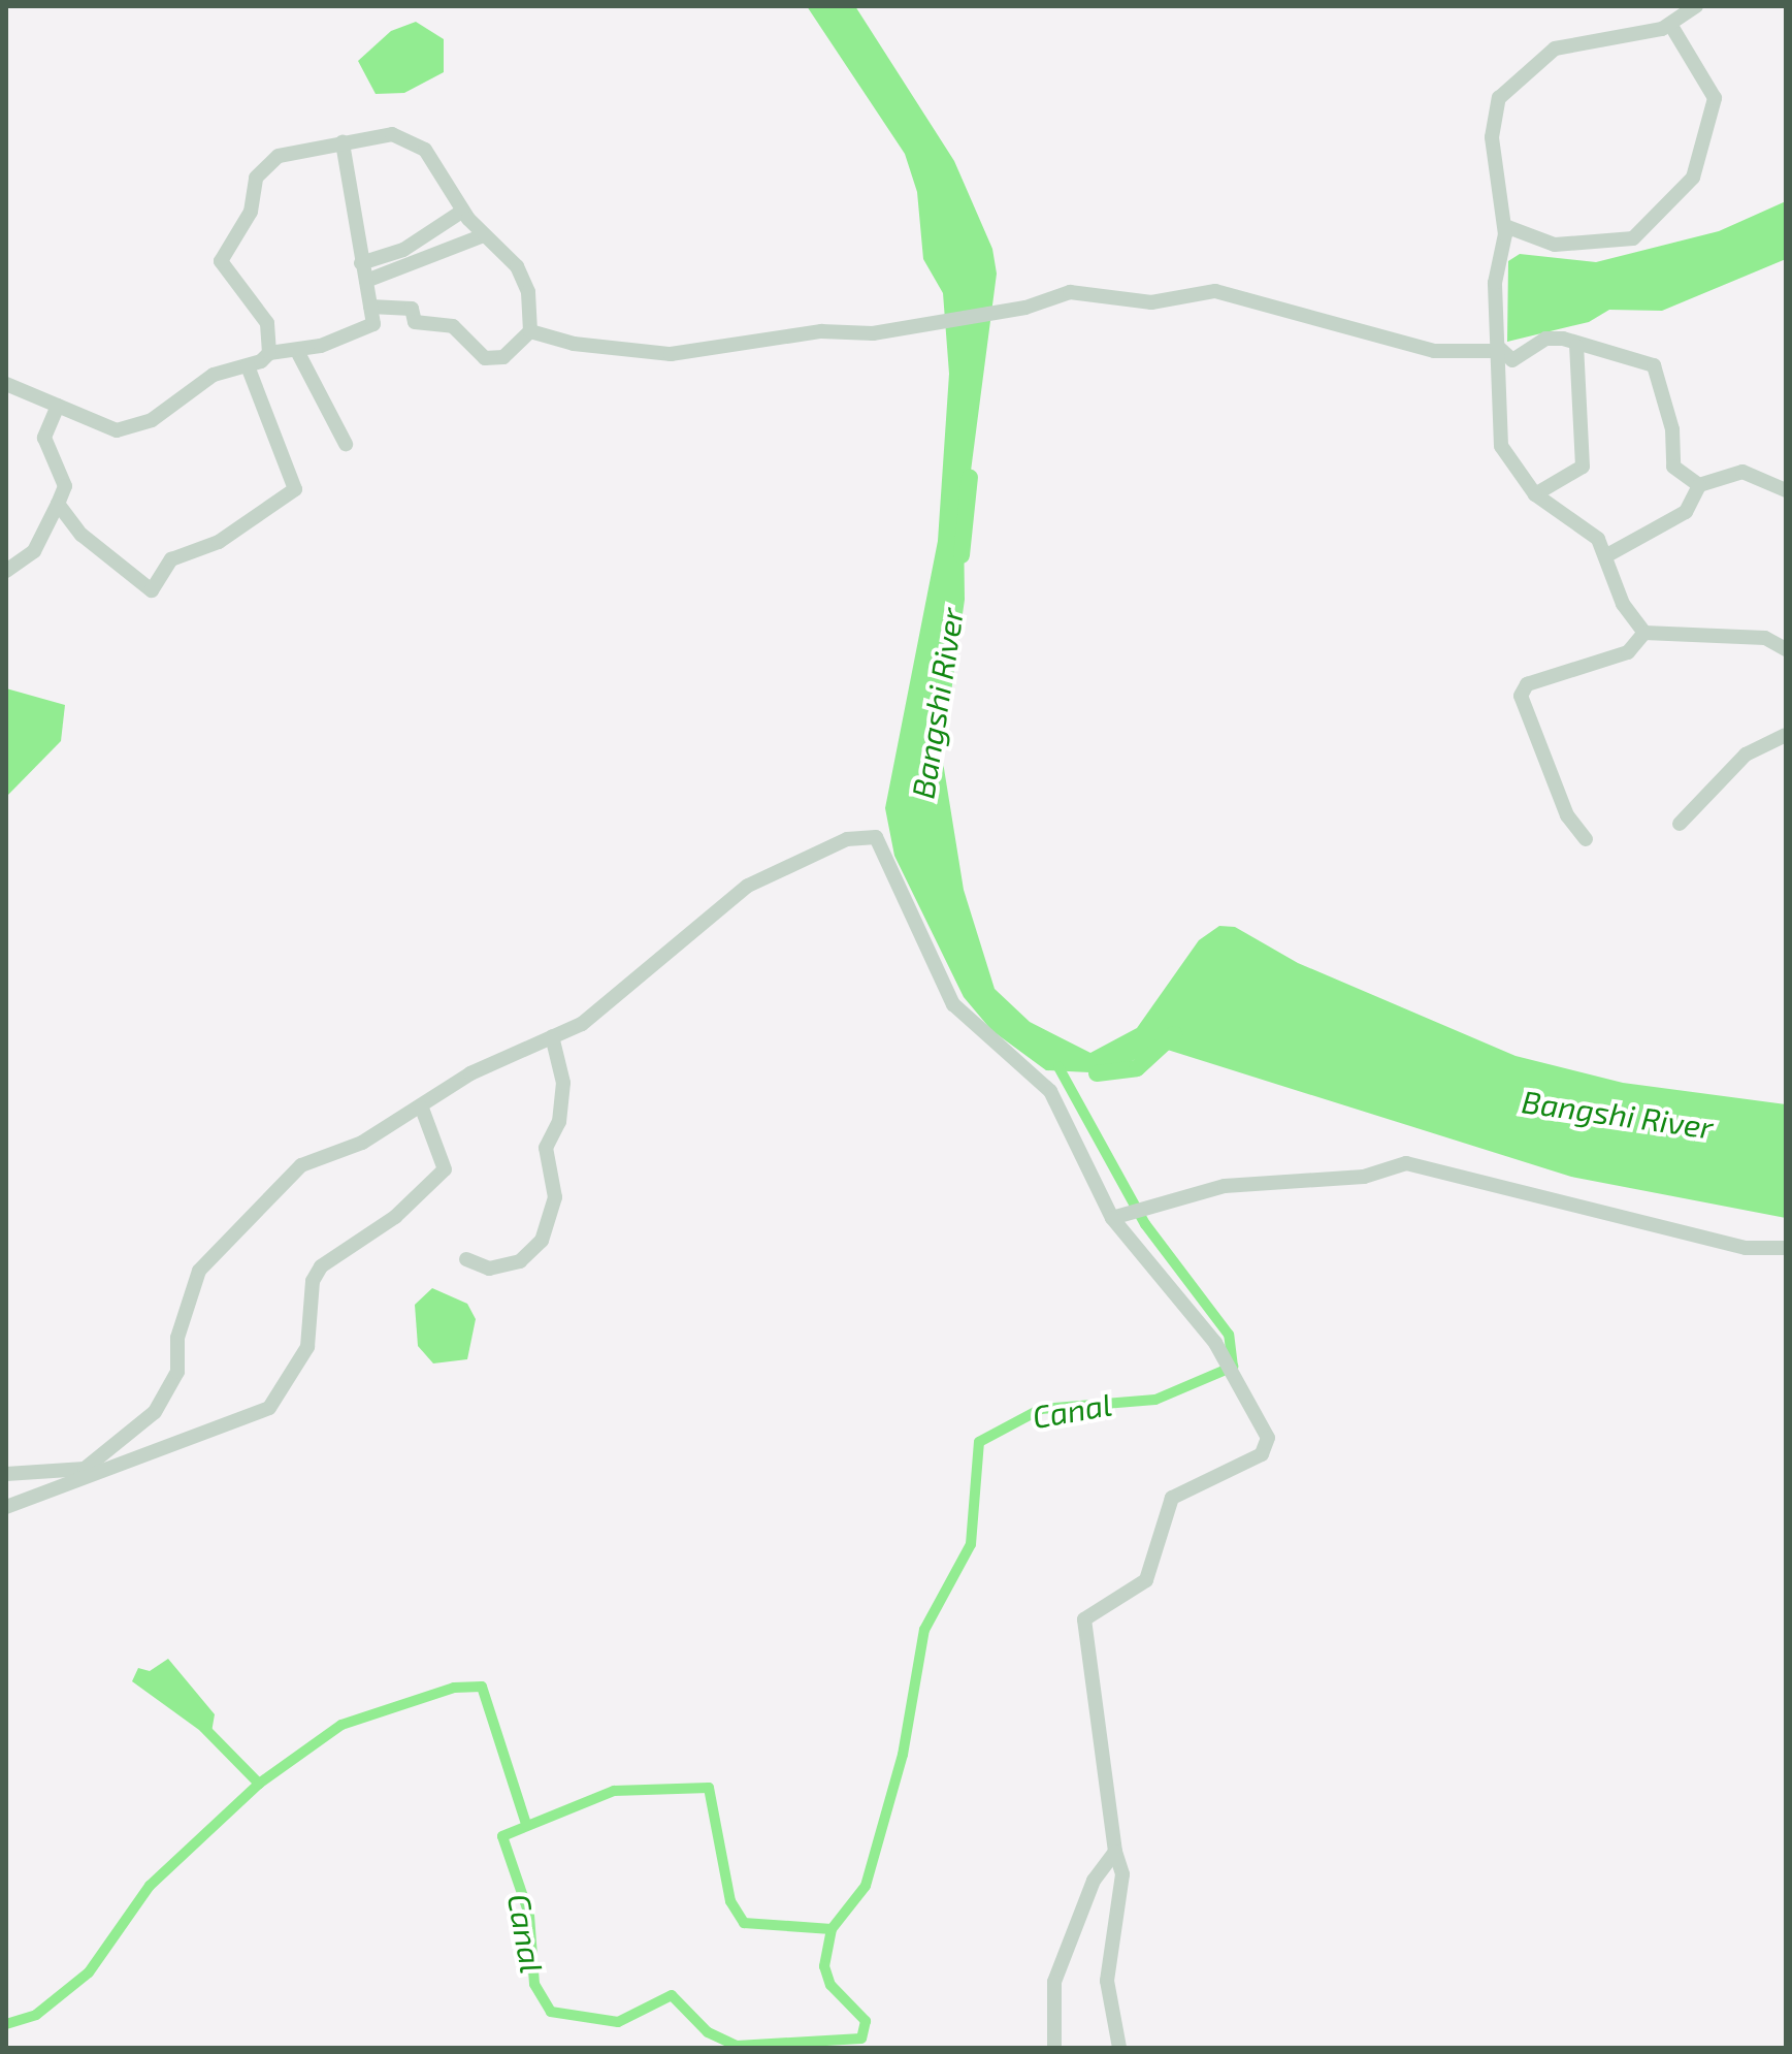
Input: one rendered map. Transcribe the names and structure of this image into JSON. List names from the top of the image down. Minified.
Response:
{"water":["Bangshi River","Canal"]}
